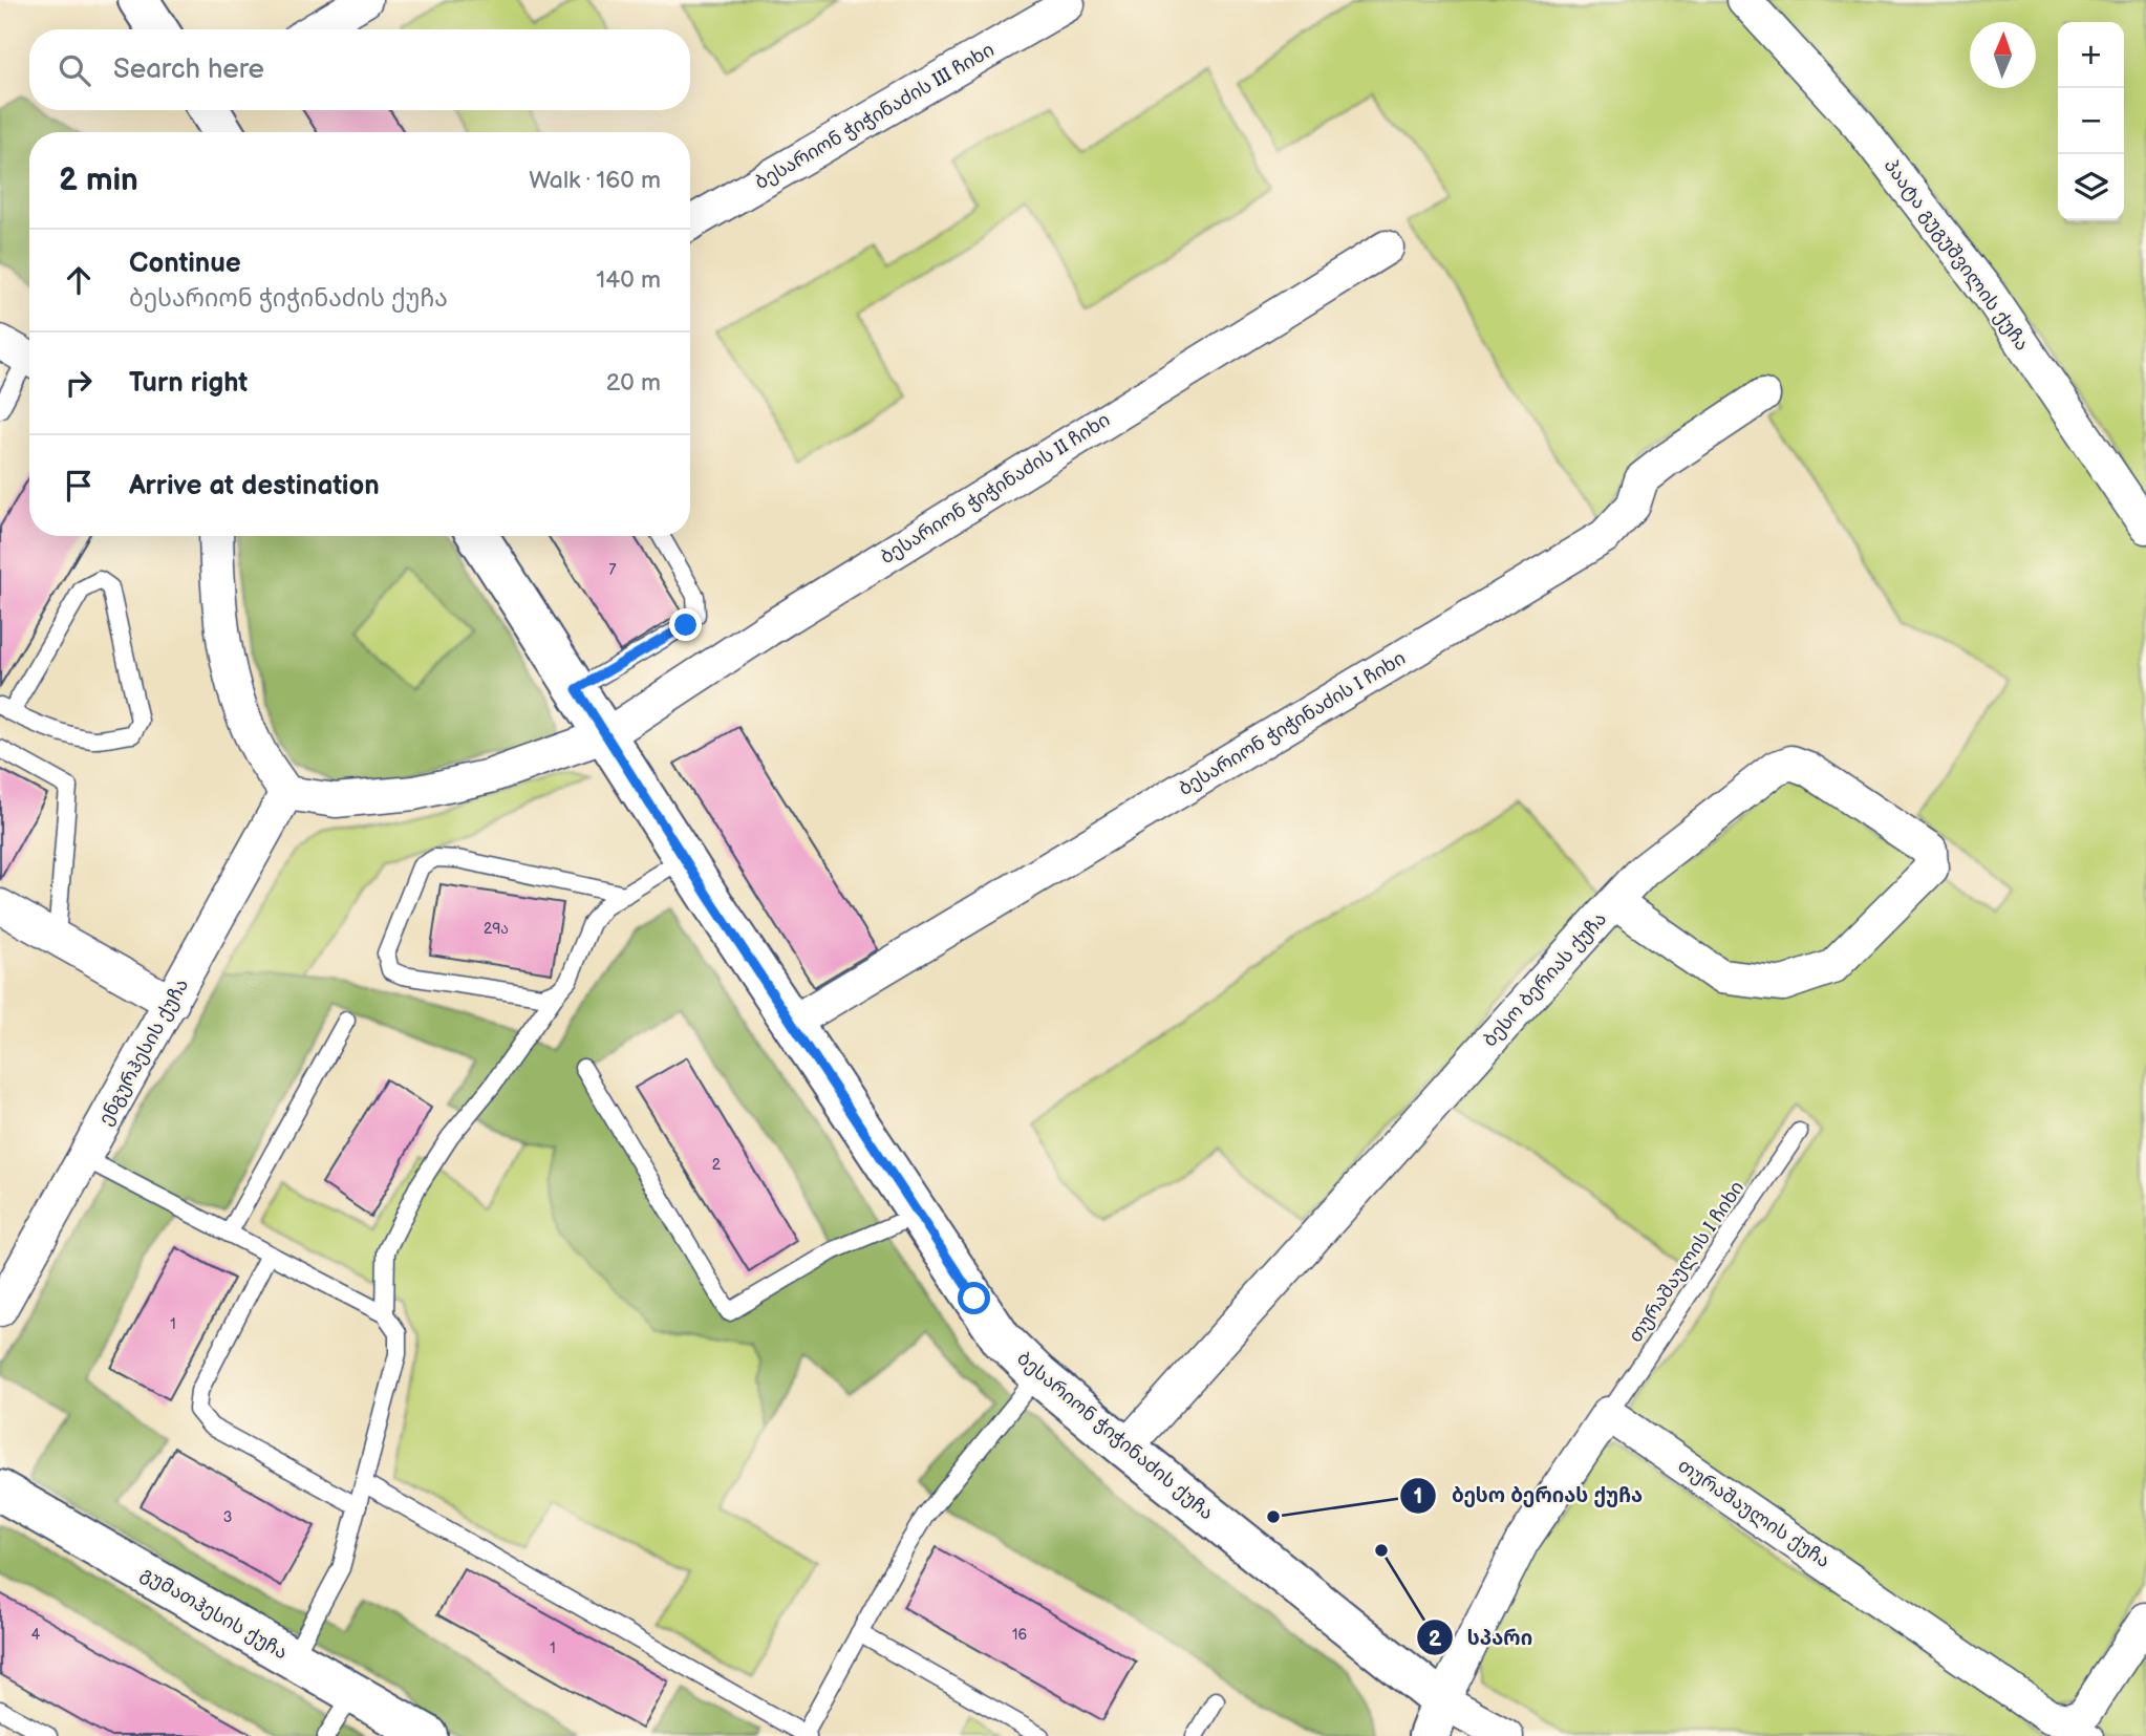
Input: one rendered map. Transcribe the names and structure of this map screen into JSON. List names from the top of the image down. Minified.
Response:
{"streets":{"street":["ბესარიონ ჭიჭინაძის III ჩიხი","პაატა გუგუშვილის ქუჩა","ბესარიონ ჭიჭინაძის II ჩიხი","ბესარიონ ჭიჭინაძის I ჩიხი","ბესო ბერიას ქუჩა","ენგურჰესის ქუჩა","ბესარიონ ჭიჭინაძის ქუჩა","თურაშაულის ქუჩა","გუმათჰესის ქუჩა"],"lane":["თურაშაულის I ჩიხი"]},"crossings":[["ბესარიონ ჭიჭინაძის II ჩიხი","ბესარიონ ჭიჭინაძის ქუჩა"],["ბესარიონ ჭიჭინაძის I ჩიხი","ბესარიონ ჭიჭინაძის ქუჩა"],["ბესო ბერიას ქუჩა","ბესარიონ ჭიჭინაძის ქუჩა"],["თურაშაულის I ჩიხი","თურაშაულის ქუჩა"]],"places":["ბესო ბერიას ქუჩა","სპარი"],"house_numbers":["7","29ა","2","1","3","4","16","1"],"north":"top","page":{"map_buttons":["+","−"],"search":"Search here","heading":["2 min","Walk · 160 m"],"list":[["Continue","ბესარიონ ჭიჭინაძის ქუჩა","140 m"],["Turn right","20 m"],"Arrive at destination"]}}
